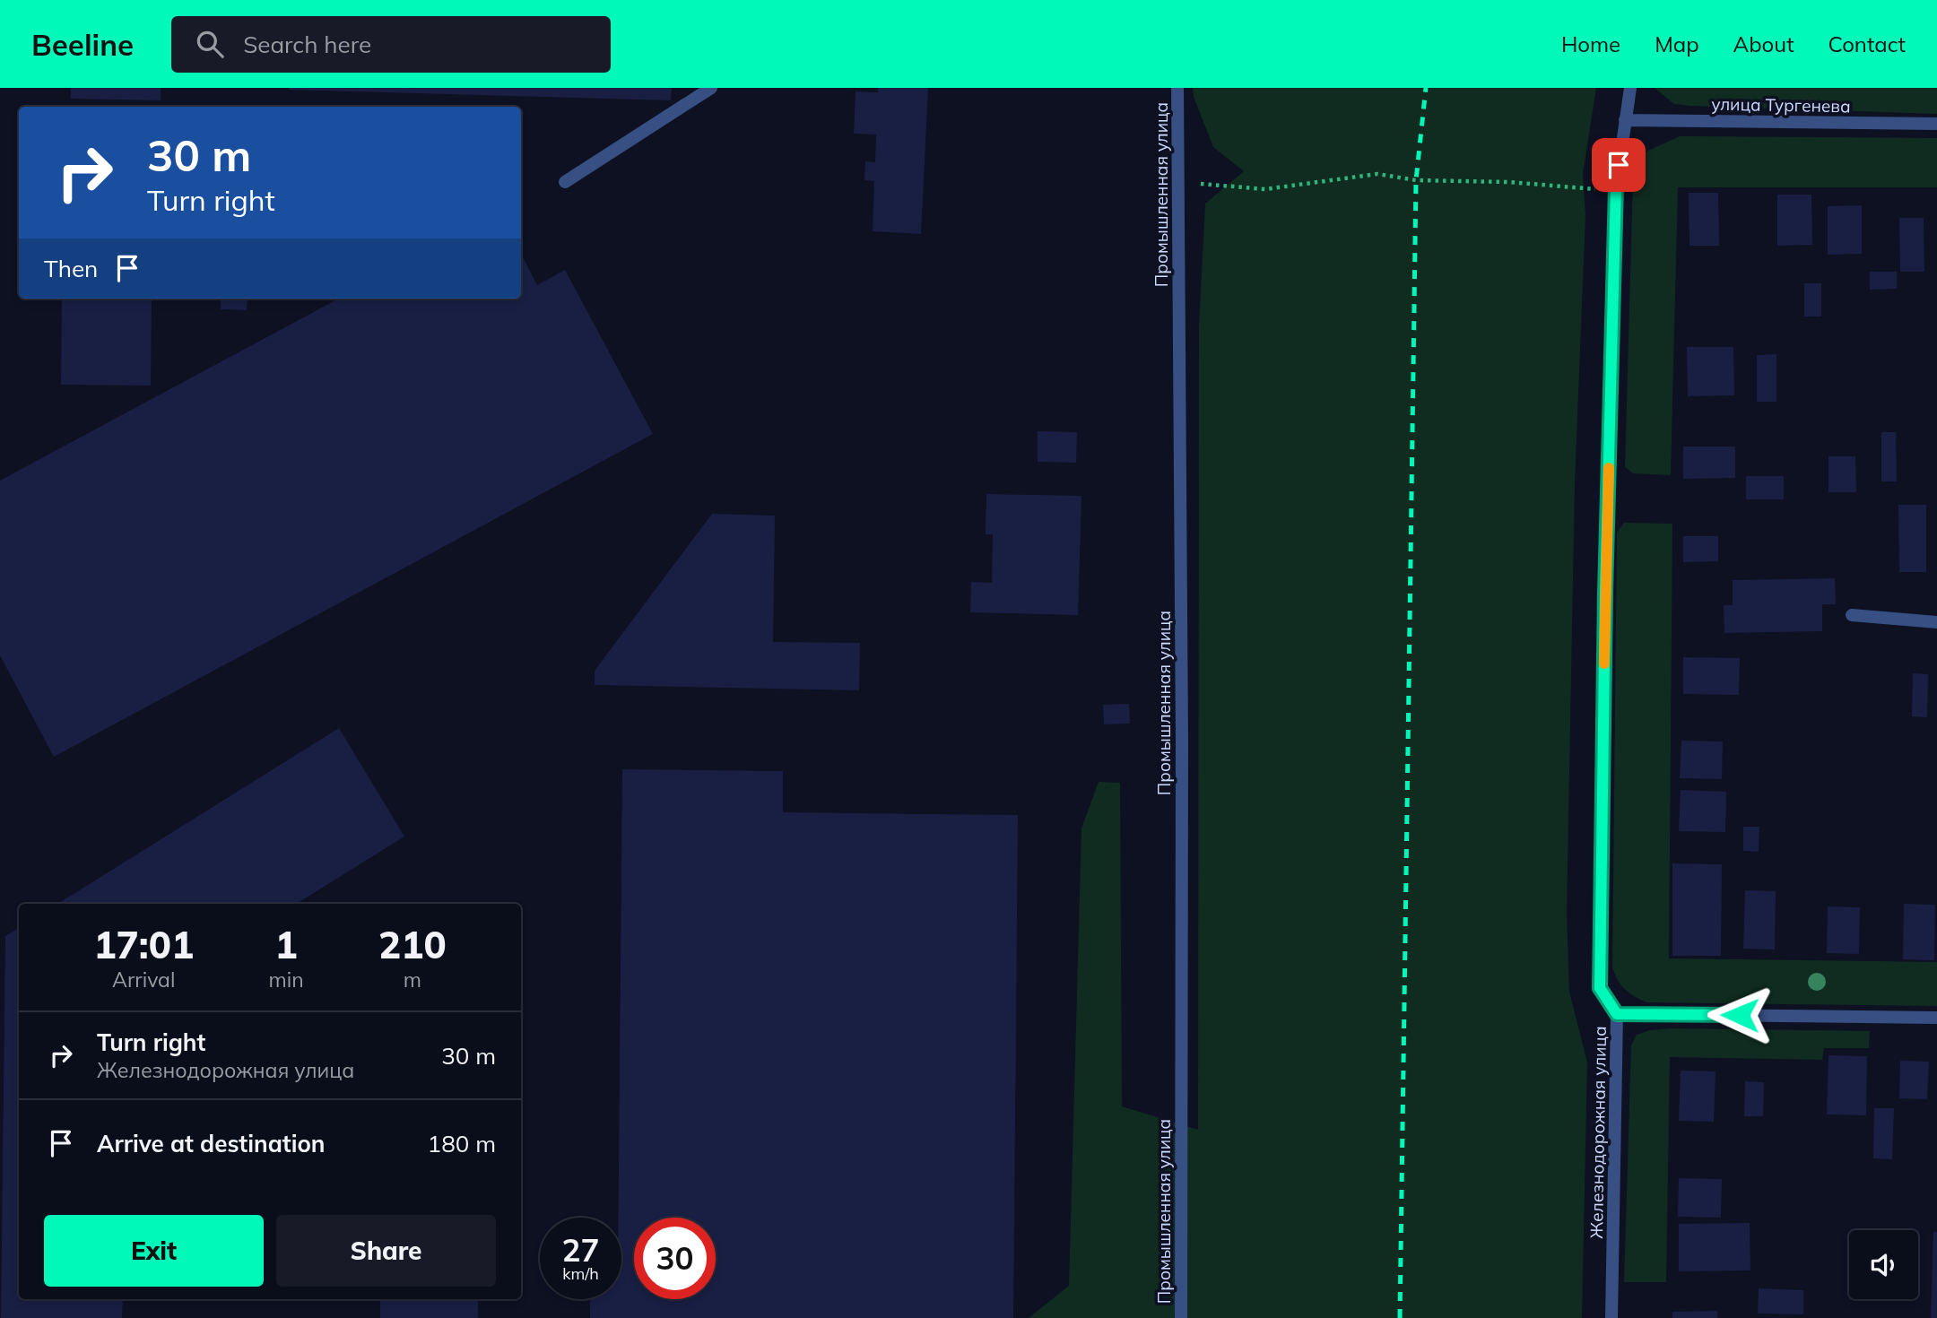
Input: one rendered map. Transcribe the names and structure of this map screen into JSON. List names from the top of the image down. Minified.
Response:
{"streets":{"street":["улица Тургенева","Промышленная улица","Железнодорожная улица"]},"crossings":[["улица Тургенева","Железнодорожная улица"]],"page":{"header":"Beeline","search":"Search here","nav":["Home","Map","About","Contact"],"turn":["30 m","Turn right"],"then":"Then","eta":["17:01","Arrival","1","min","210","m"],"list":[{"name":"Turn right","note":"Железнодорожная улица","value":"30 m"},{"name":"Arrive at destination","value":"180 m"}],"buttons":["Exit","Share"],"speed":"27 km/h","limit":"30"}}
